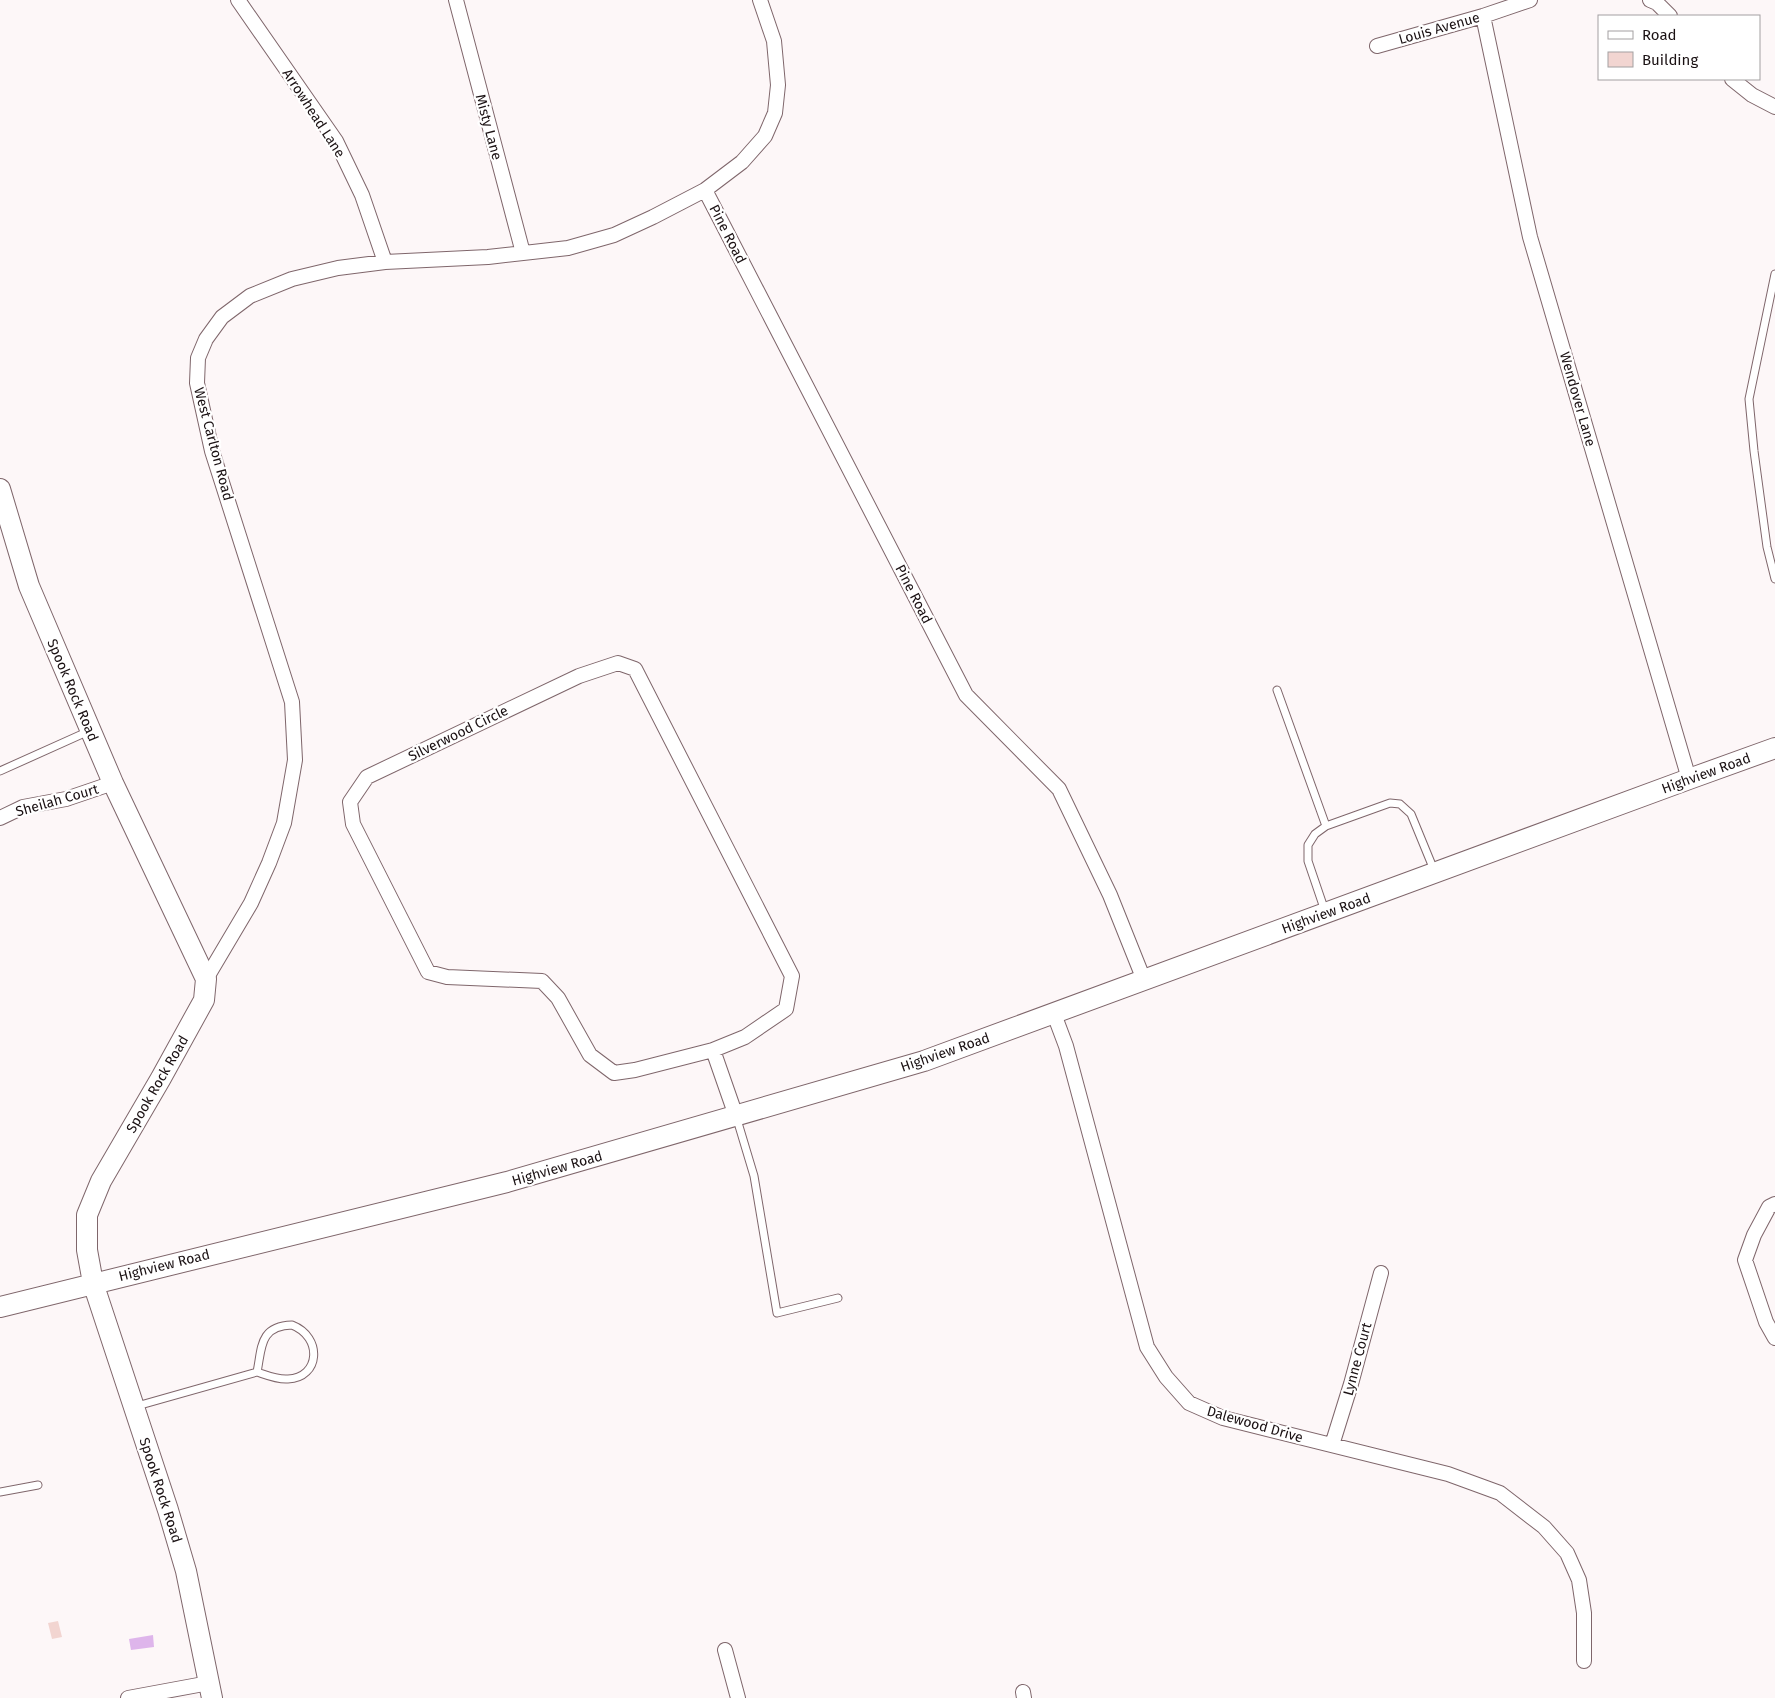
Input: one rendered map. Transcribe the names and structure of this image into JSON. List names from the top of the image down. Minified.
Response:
{"streets":{"street":["Louis Avenue","Arrowhead Lane","Misty Lane","Pine Road","Wendover Lane","West Carlton Road","Spook Rock Road","Silverwood Circle","Highview Road","Sheilah Court","Lynne Court","Dalewood Drive"]},"crossings":[["Louis Avenue","Wendover Lane"],["Arrowhead Lane","West Carlton Road"],["Misty Lane","West Carlton Road"],["Pine Road","West Carlton Road"],["Pine Road","Highview Road"],["Wendover Lane","Highview Road"],["West Carlton Road","Spook Rock Road"],["Spook Rock Road","Highview Road"],["Spook Rock Road","Sheilah Court"],["Highview Road","Dalewood Drive"],["Lynne Court","Dalewood Drive"]],"legend":["Road","Building"]}
